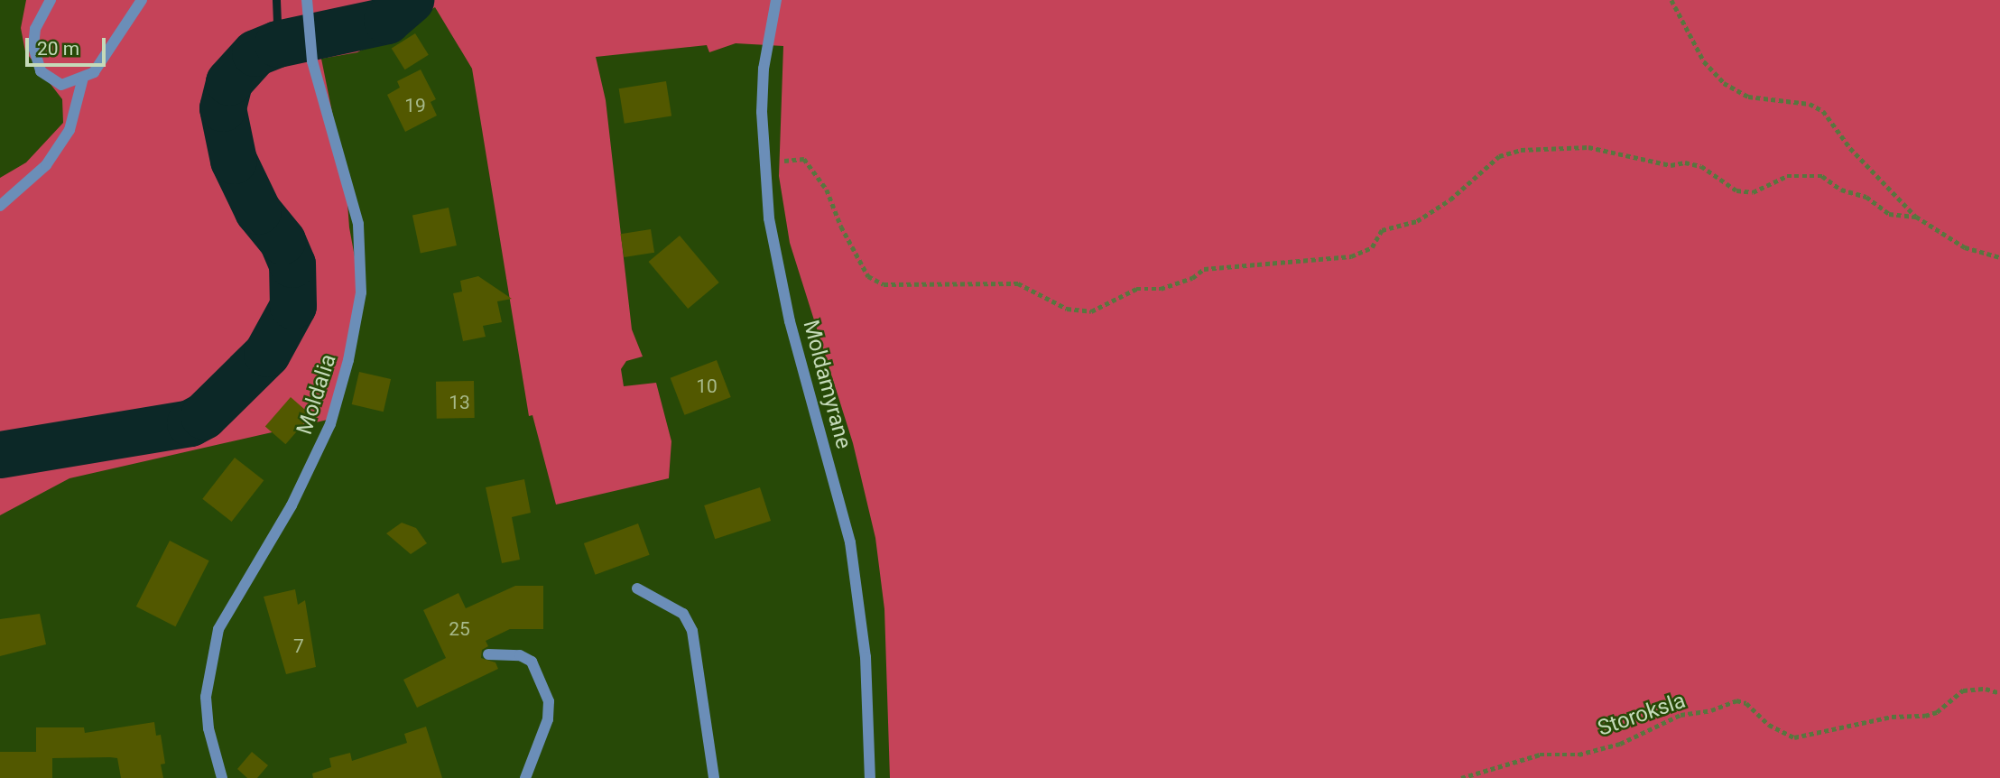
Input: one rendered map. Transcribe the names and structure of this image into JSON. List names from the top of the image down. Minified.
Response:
{"streets":{"street":["Moldamyrane","Moldalia"],"path":["Storoksla"]},"house_numbers":["19","10","13","25","7"],"scale_bar":"20 m"}
